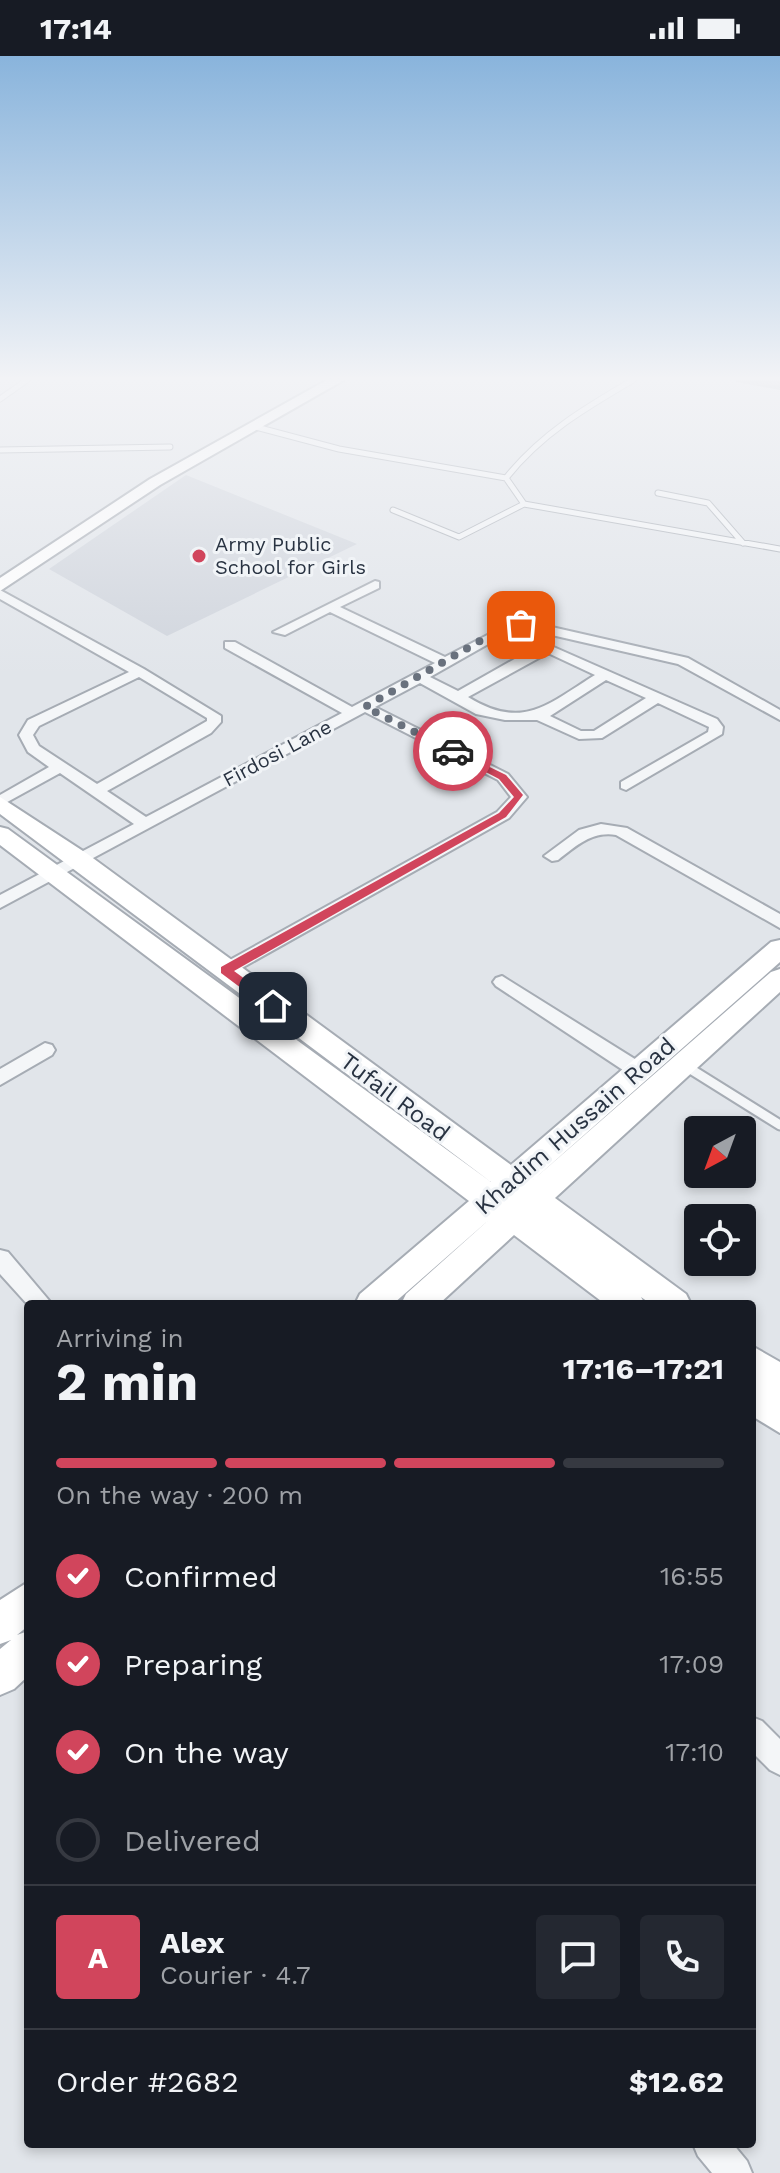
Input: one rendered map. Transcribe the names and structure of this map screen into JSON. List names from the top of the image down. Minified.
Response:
{"streets":{"main road":["Tufail Road","Khadim Hussain Road"],"street":["Firdosi Lane"]},"crossings":[["Firdosi Lane","Tufail Road"],["Tufail Road","Khadim Hussain Road"]],"places":["Army Public School for Girls"],"north":"bottom left","page":{"status":"17:14","heading":["2 min","Arriving in","17:16–17:21"],"panel":["Alex","Courier · 4.7","Order #2682","$12.62"],"bar":"On the way · 200 m","list":[["Confirmed","16:55"],["Preparing","17:09"],["On the way","17:10"],"Delivered"],"round":"A"}}
